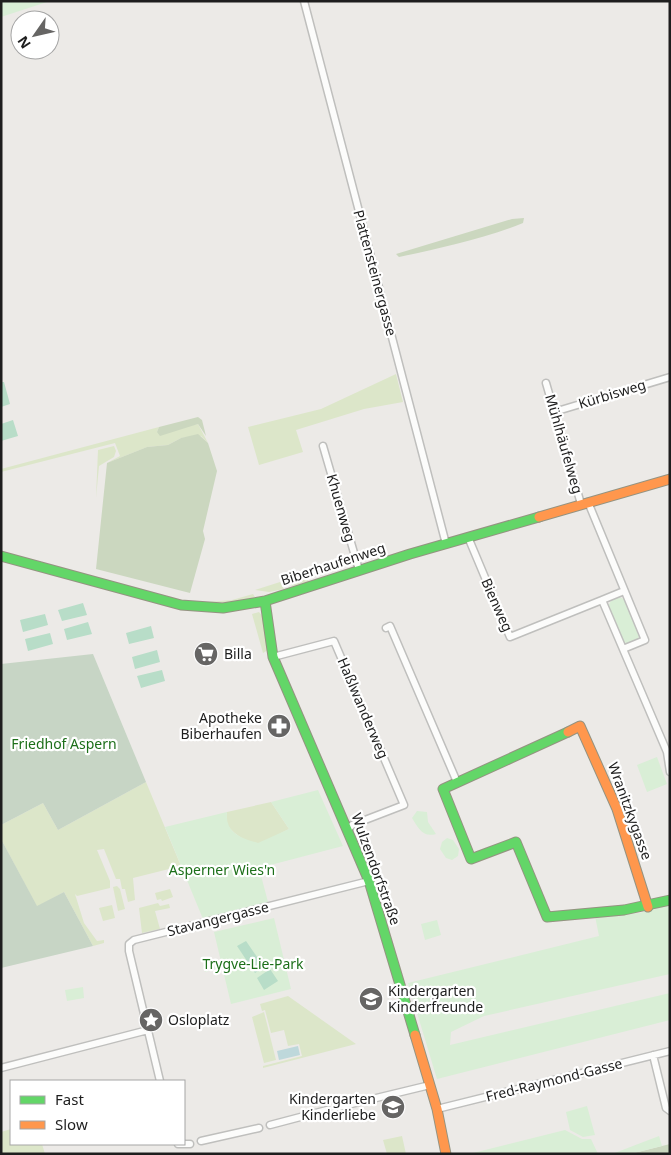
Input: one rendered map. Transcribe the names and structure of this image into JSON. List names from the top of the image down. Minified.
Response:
{"streets":{"street":["Plattensteinergasse","Kürbisweg","Mühlhäufelweg","Khuenweg","Biberhaufenweg","Bienweg","Haßlwanderweg","Wranitzkygasse","Wulzendorfstraße","Stavangergasse","Fred-Raymond-Gasse"]},"crossings":[["Plattensteinergasse","Biberhaufenweg"],["Kürbisweg","Mühlhäufelweg"],["Mühlhäufelweg","Biberhaufenweg"],["Khuenweg","Biberhaufenweg"],["Biberhaufenweg","Bienweg"],["Biberhaufenweg","Wulzendorfstraße"],["Haßlwanderweg","Wulzendorfstraße"],["Wulzendorfstraße","Stavangergasse"],["Wulzendorfstraße","Fred-Raymond-Gasse"]],"parks":["Friedhof Aspern","Asperner Wies'n","Trygve-Lie-Park"],"places":{"supermarket":["Billa"],"pharmacy":["Apotheke Biberhaufen"],"school or university":["Kindergarten Kinderfreunde","Kindergarten Kinderliebe"],"place":["Osloplatz"]},"legend":["Fast","Slow"],"north":"bottom left"}
